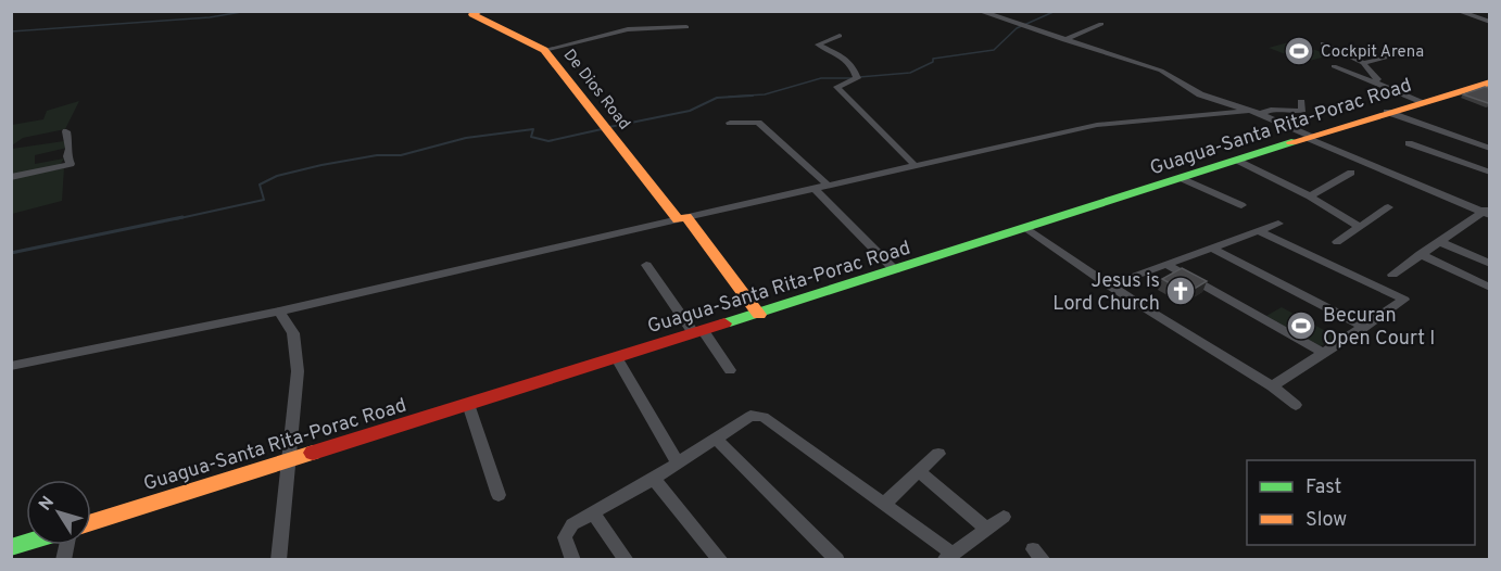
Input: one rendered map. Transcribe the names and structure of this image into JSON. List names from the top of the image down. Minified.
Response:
{"streets":{"main road":["De Dios Road","Guagua-Santa Rita-Porac Road"]},"crossings":[["De Dios Road","Guagua-Santa Rita-Porac Road"]],"places":{"sports":["Cockpit Arena","Becuran Open Court I"],"church":["Jesus is Lord Church"]},"legend":["Fast","Slow"],"north":"top left"}
